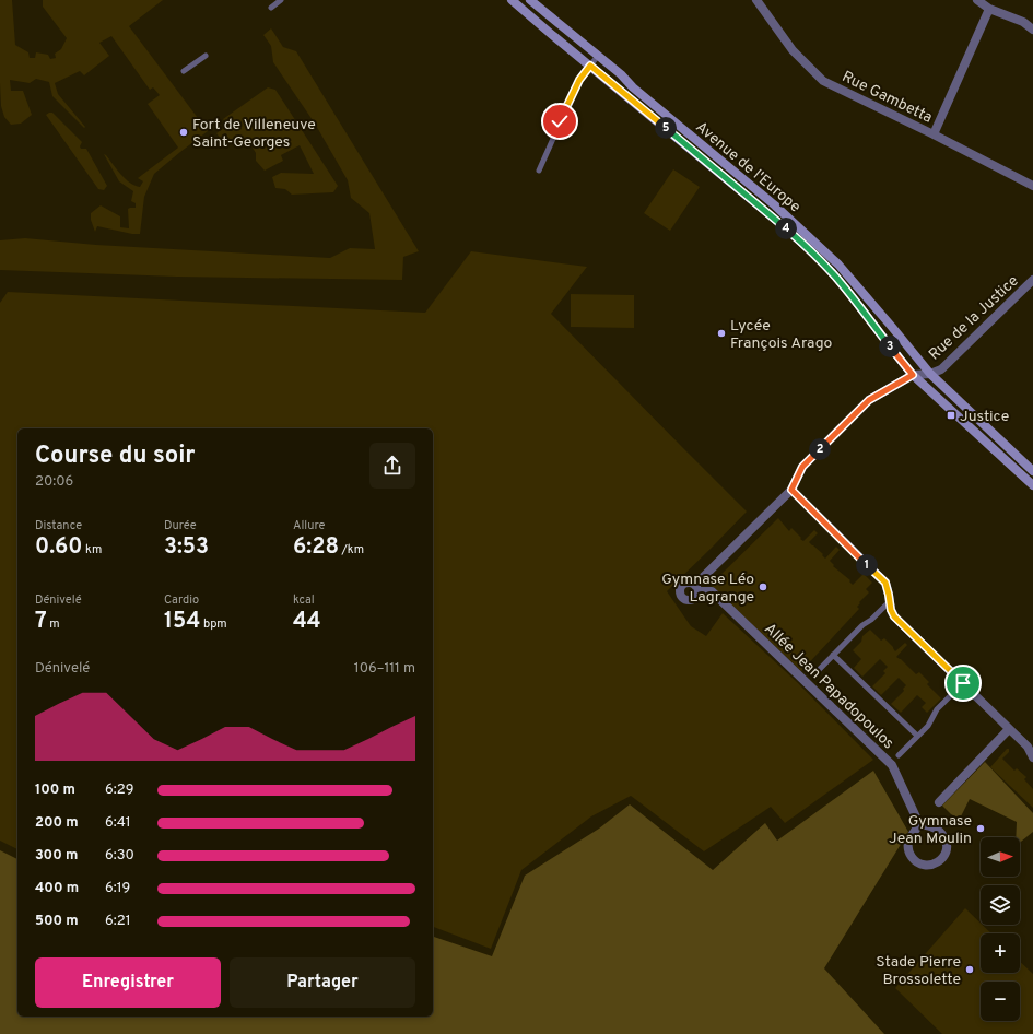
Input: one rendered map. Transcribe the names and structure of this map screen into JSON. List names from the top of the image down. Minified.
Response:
{"streets":{"main road":["Avenue de l'Europe"],"street":["Rue Gambetta","Rue de la Justice","Allée Jean Papadopoulos"]},"crossings":[["Avenue de l'Europe","Rue de la Justice"]],"places":{"other":["Fort de Villeneuve Saint-Georges","Lycée François Arago","Gymnase Léo Lagrange","Gymnase Jean Moulin","Stade Pierre Brossolette"],"transit":["Justice"]},"north":"right","page":{"pins":["5","4","3","2","1"],"heading":["Course du soir","20:06"],"stats":[["Distance","0.60 km"],["Durée","3:53"],["Allure","6:28 /km"],["Dénivelé","7 m"],["Cardio","154 bpm"],["kcal","44"]],"chart":["Dénivelé","106–111 m"],"list":[{"name":"100 m","note":"6:29"},{"name":"200 m","note":"6:41"},{"name":"300 m","note":"6:30"},{"name":"400 m","note":"6:19"},{"name":"500 m","note":"6:21"}],"map_buttons":["+","−"],"buttons":["Enregistrer","Partager"]}}
